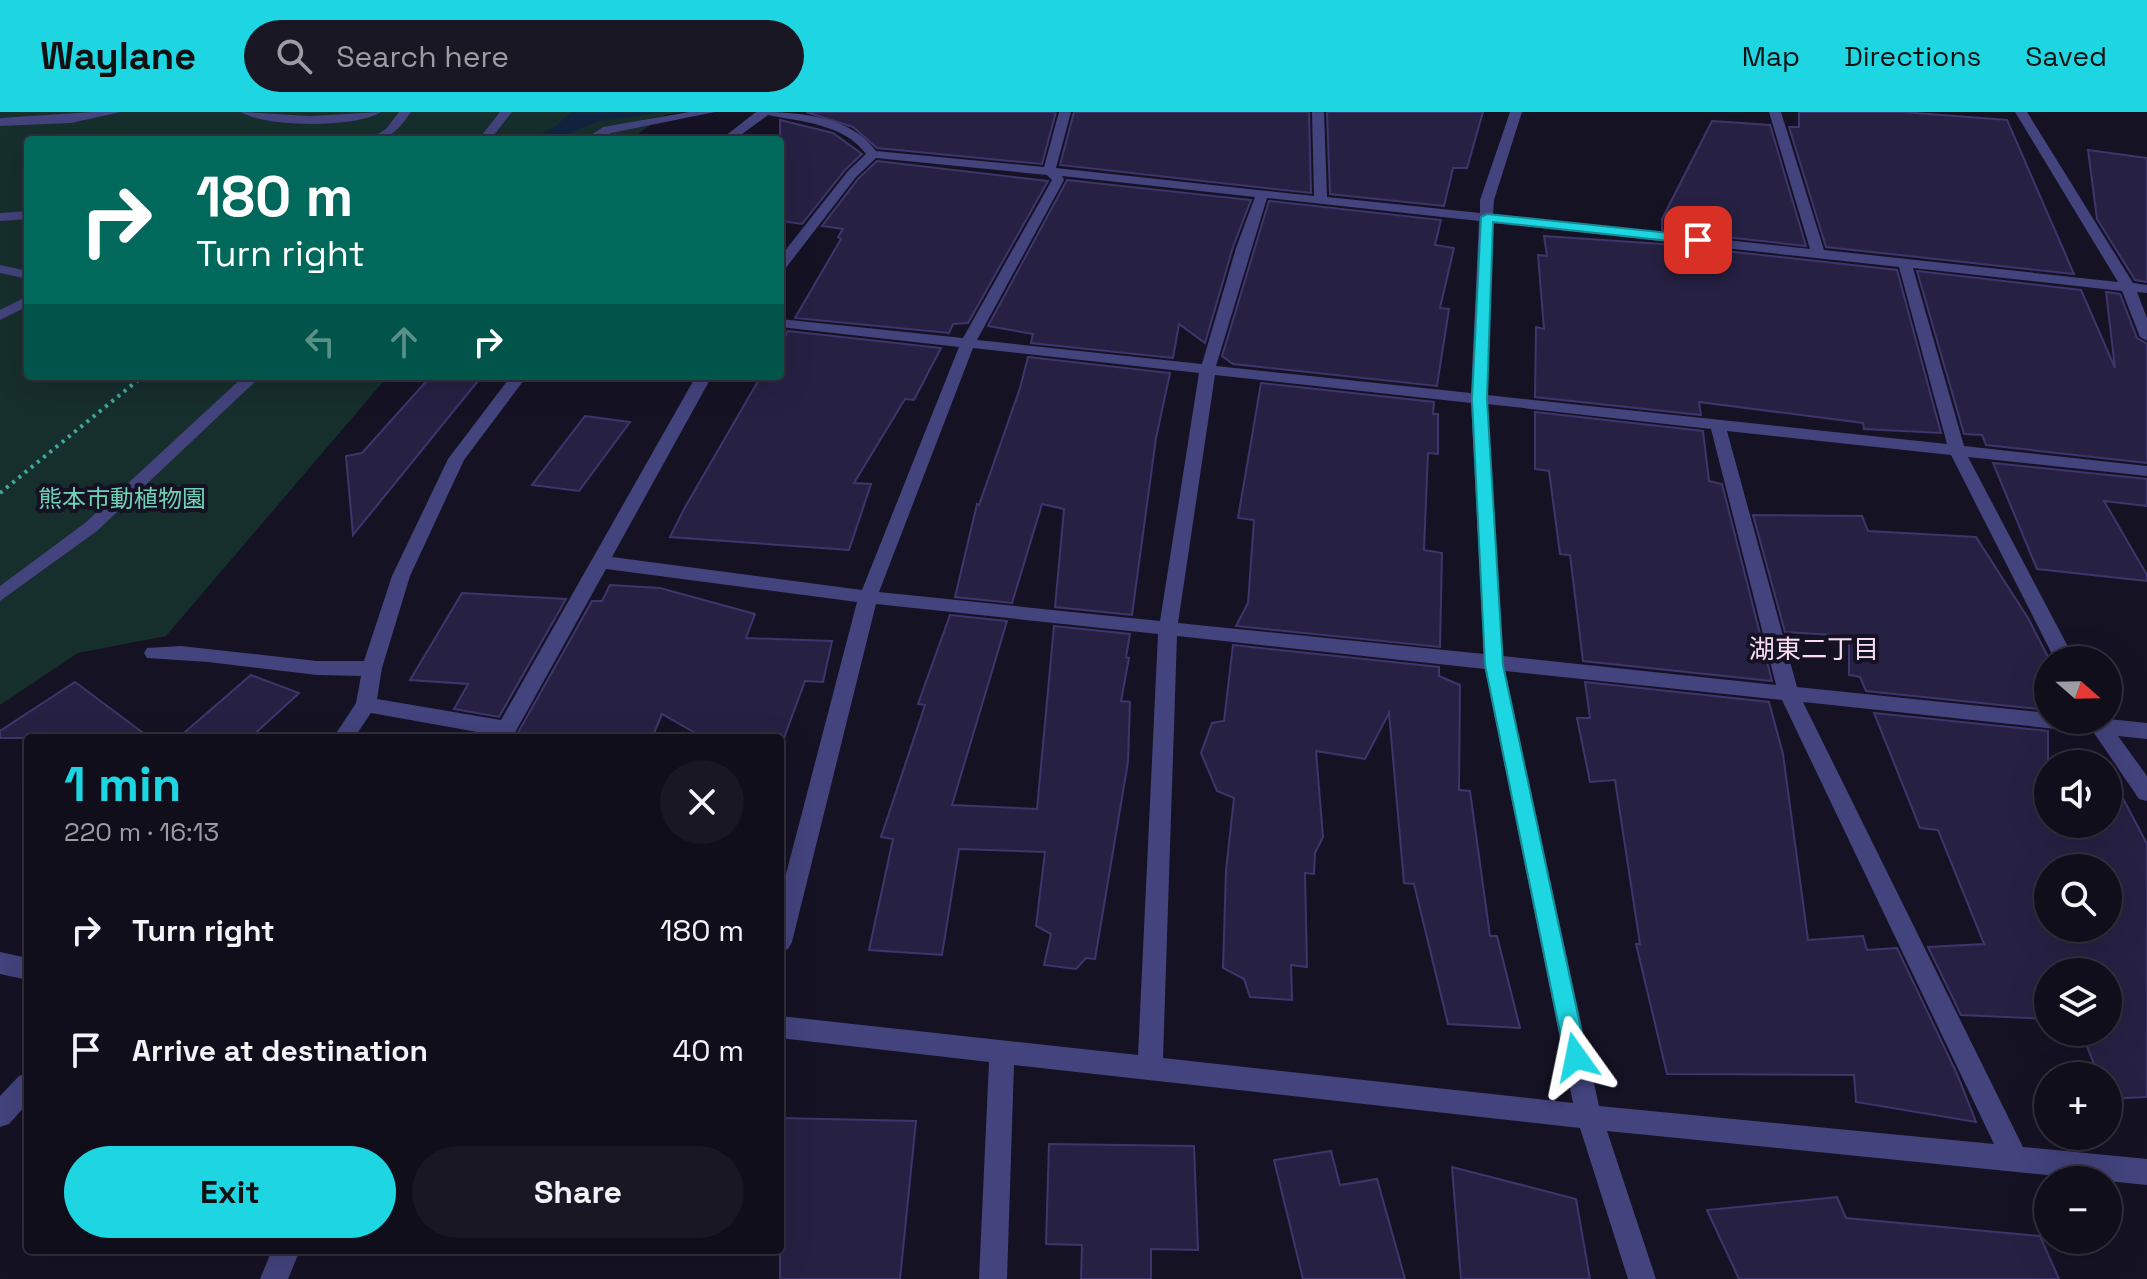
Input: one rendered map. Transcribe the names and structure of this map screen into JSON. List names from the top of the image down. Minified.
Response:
{"districts":["湖東二丁目"],"parks":["熊本市動植物園"],"north":"right","page":{"header":"Waylane","search":"Search here","nav":["Map","Directions","Saved"],"turn":["180 m","Turn right"],"map_buttons":["+","−"],"heading":["1 min","220 m · 16:13"],"list":[{"name":"Turn right","value":"180 m"},{"name":"Arrive at destination","value":"40 m"}],"buttons":["Exit","Share"]}}
